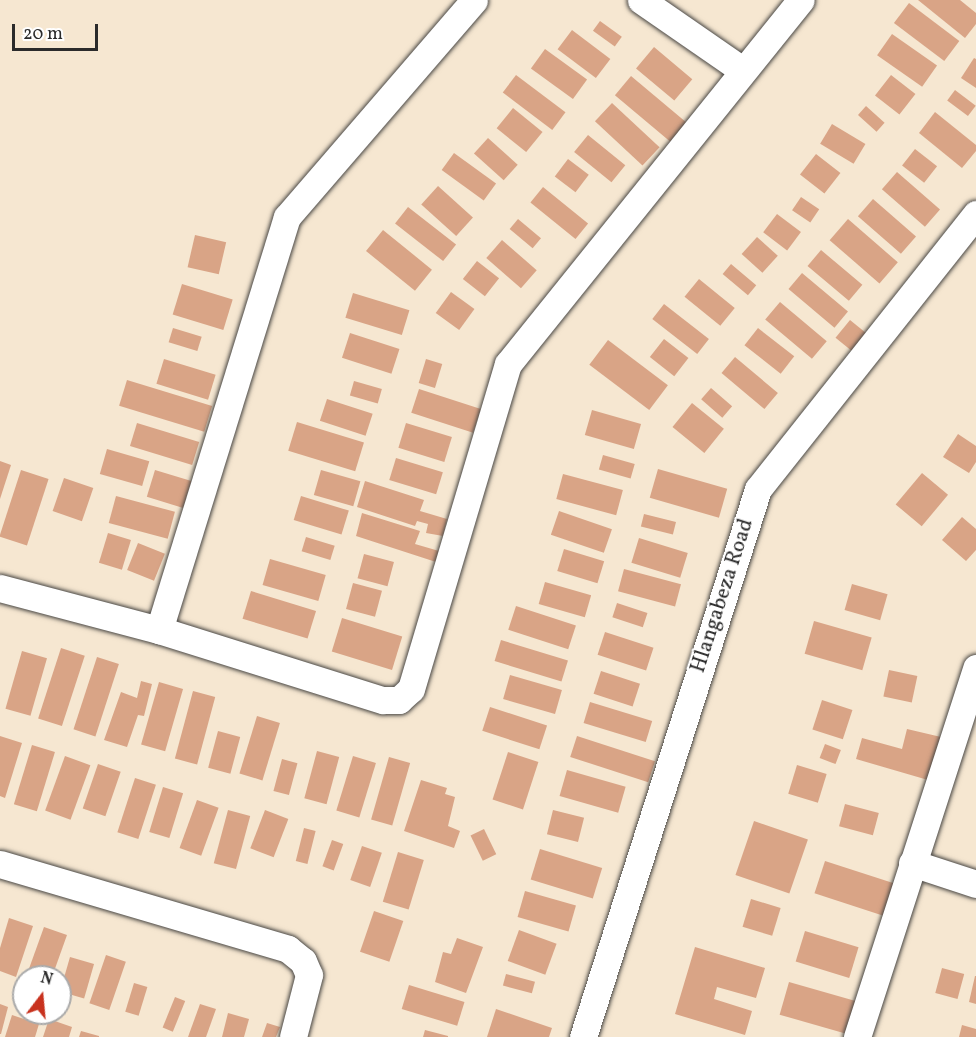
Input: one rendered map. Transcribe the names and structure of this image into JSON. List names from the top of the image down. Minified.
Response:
{"streets":{"street":["Hlangabeza Road"]},"scale_bar":"20 m","north":"top"}
